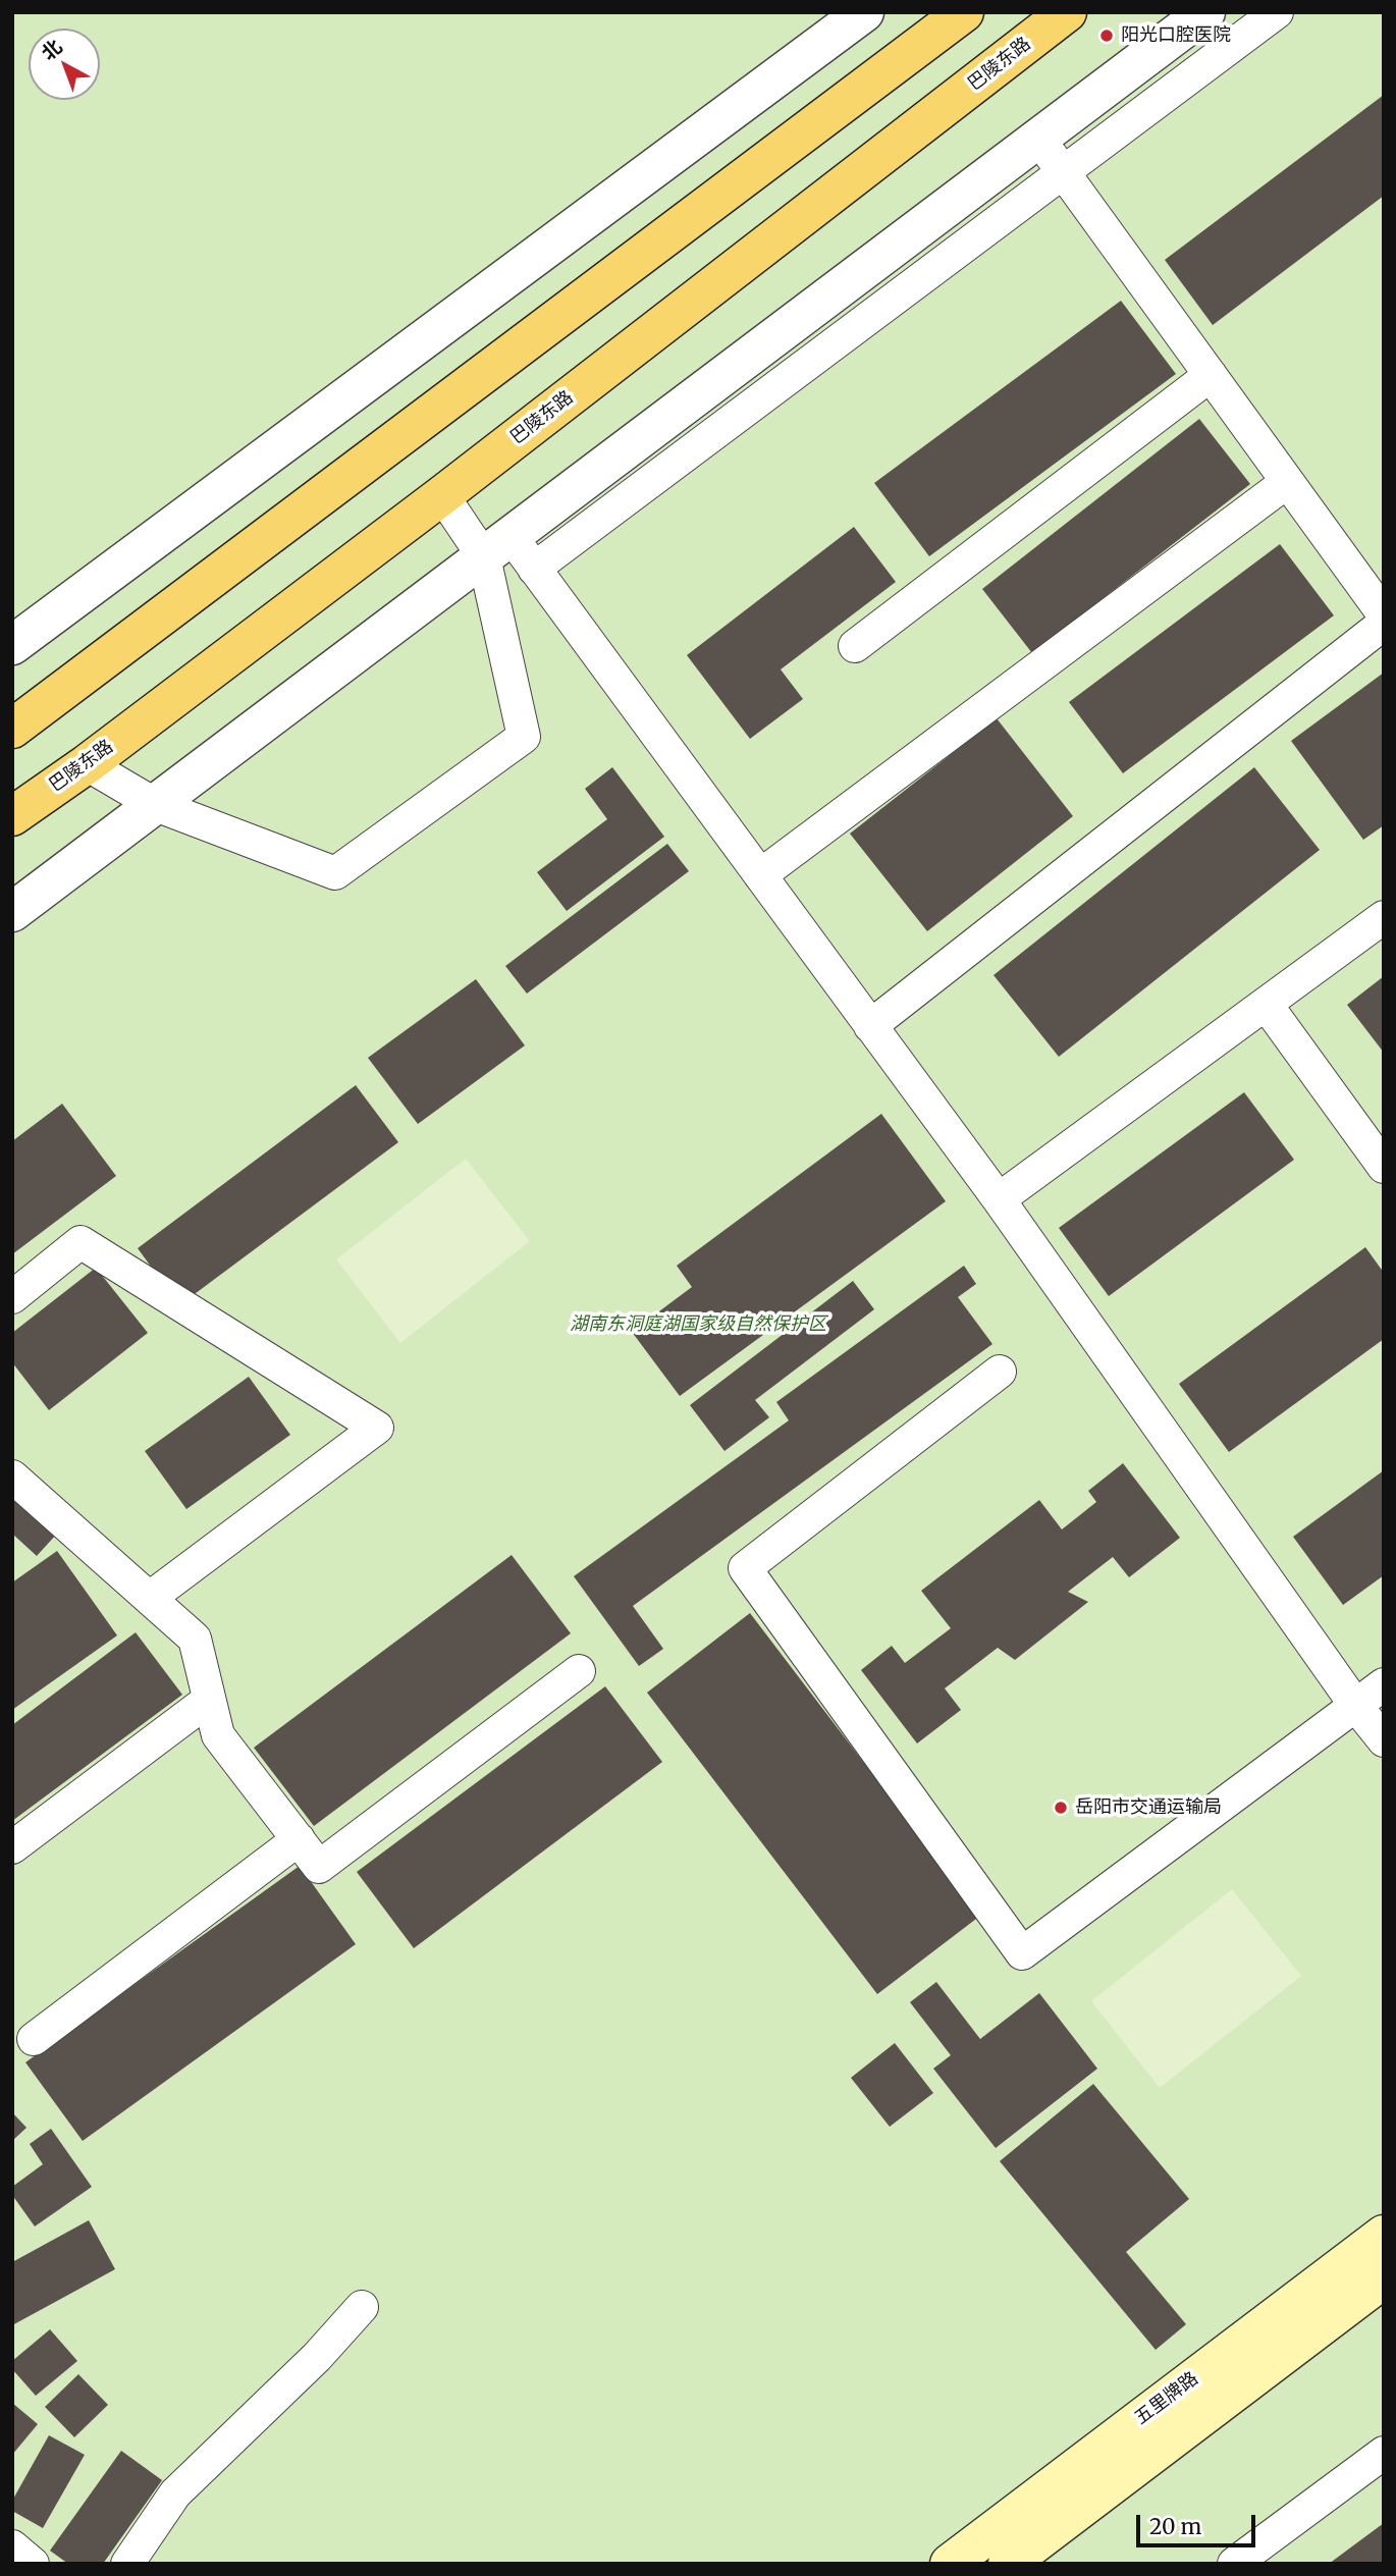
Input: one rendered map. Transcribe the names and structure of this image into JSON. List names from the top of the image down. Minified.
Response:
{"streets":{"main road":["巴陵东路","五里牌路"]},"parks":["湖南东洞庭湖国家级自然保护区"],"places":["阳光口腔医院","岳阳市交通运输局"],"scale_bar":"20 m","north":"top left"}
